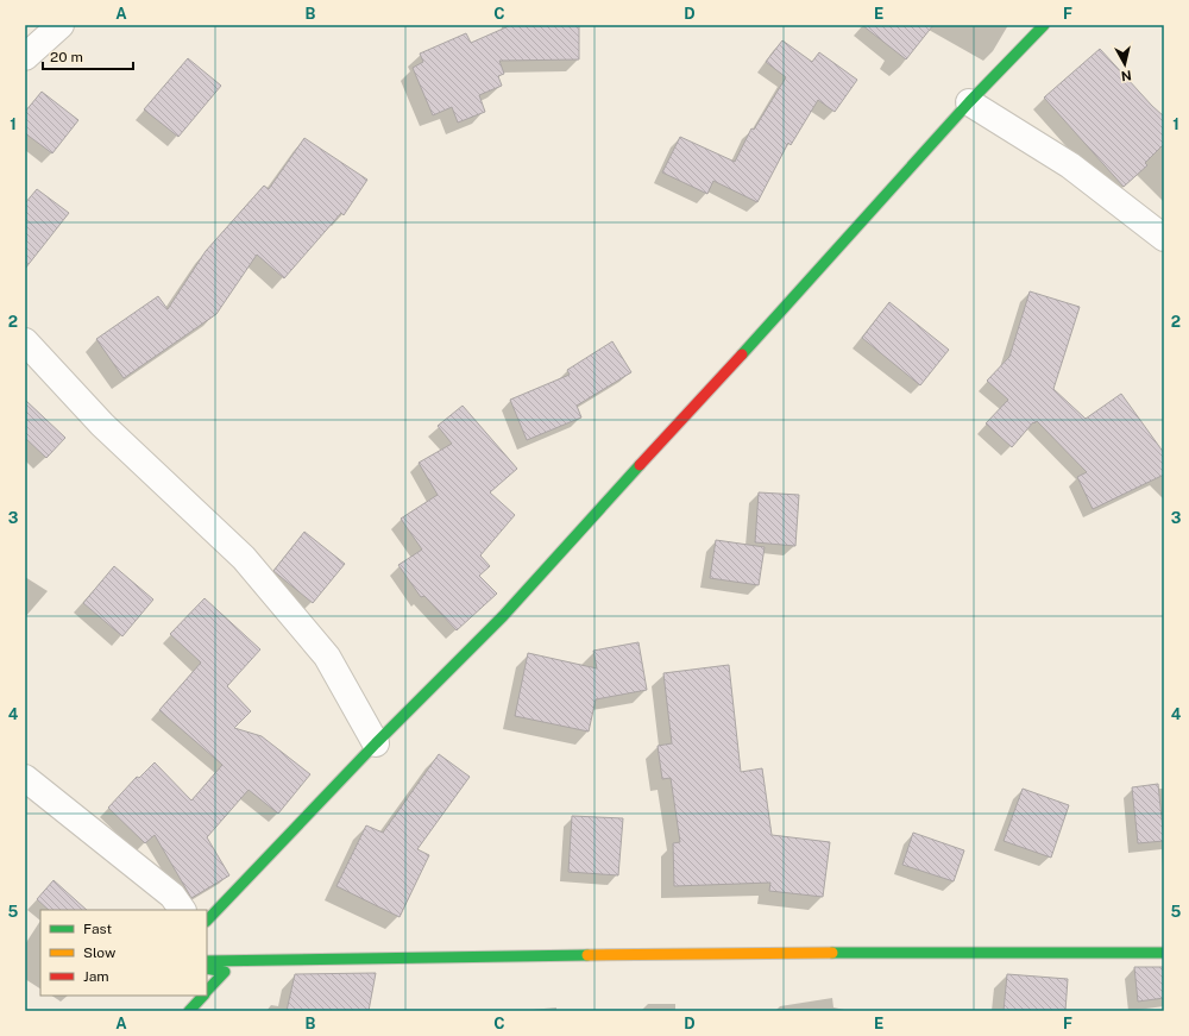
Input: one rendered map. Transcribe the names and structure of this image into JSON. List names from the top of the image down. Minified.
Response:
{"legend":["Fast","Slow","Jam"],"scale_bar":"20 m","north":"bottom","grid":{"columns":["A","B","C","D","E","F"],"rows":["1","2","3","4","5"]}}
